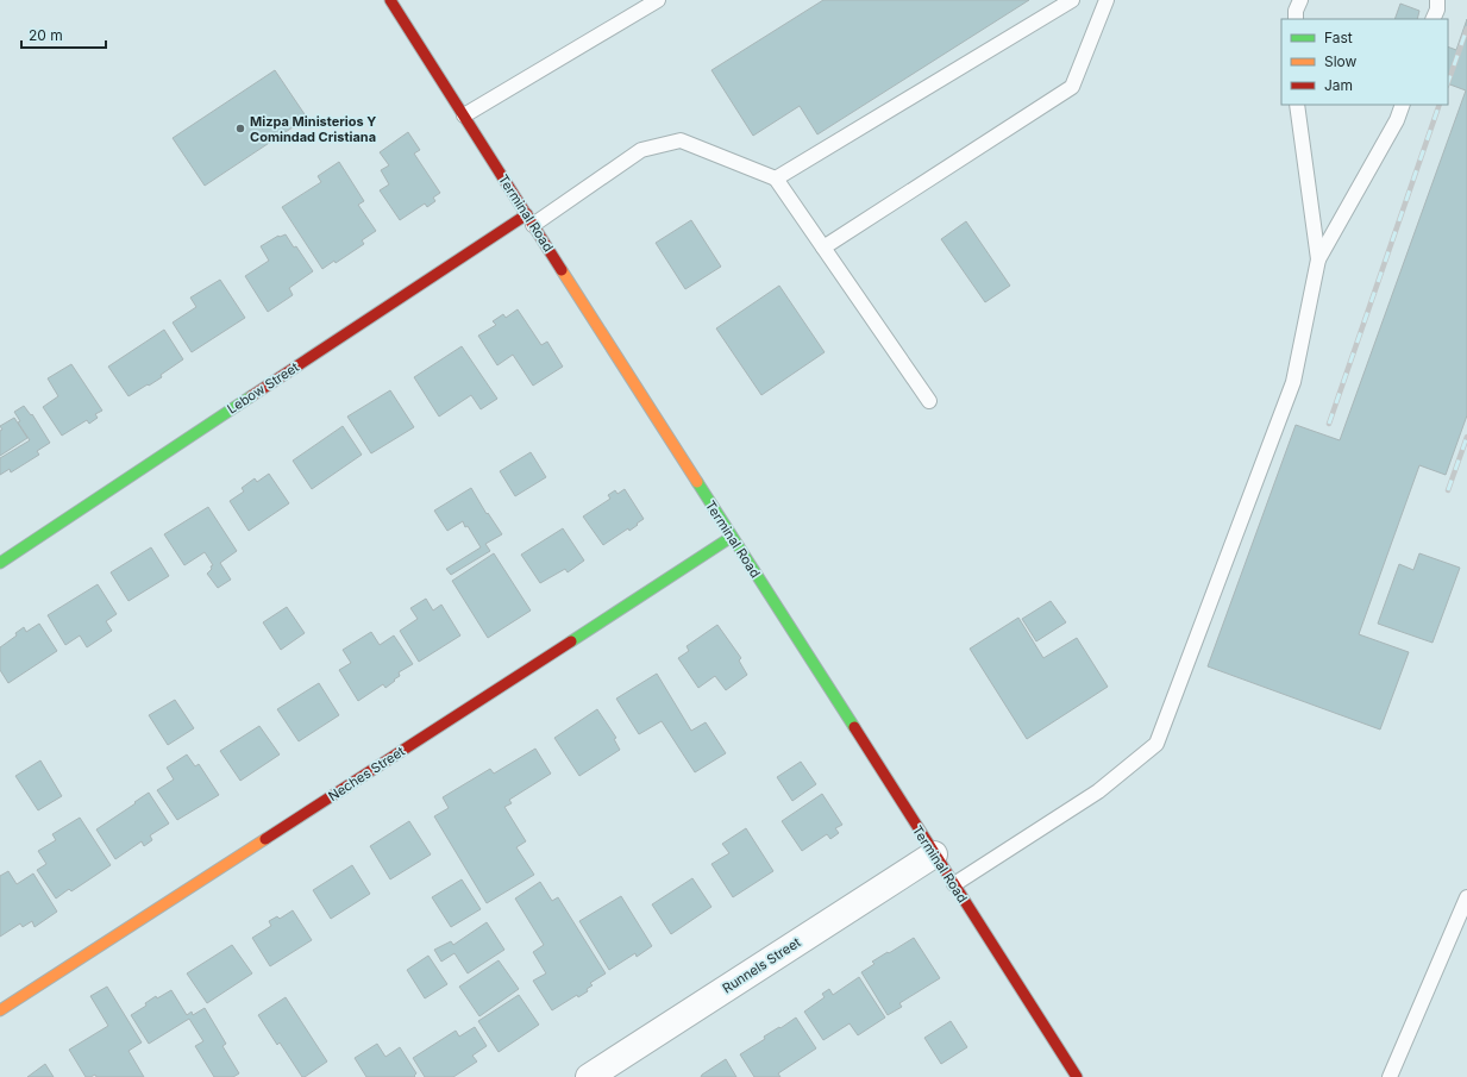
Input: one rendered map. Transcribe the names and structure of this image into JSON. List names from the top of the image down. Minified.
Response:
{"streets":{"street":["Terminal Road","Lebow Street","Neches Street","Runnels Street"]},"crossings":[["Terminal Road","Lebow Street"],["Terminal Road","Neches Street"],["Terminal Road","Runnels Street"]],"places":["Mizpa Ministerios Y Comindad Cristiana"],"legend":["Fast","Slow","Jam"],"scale_bar":"20 m"}
